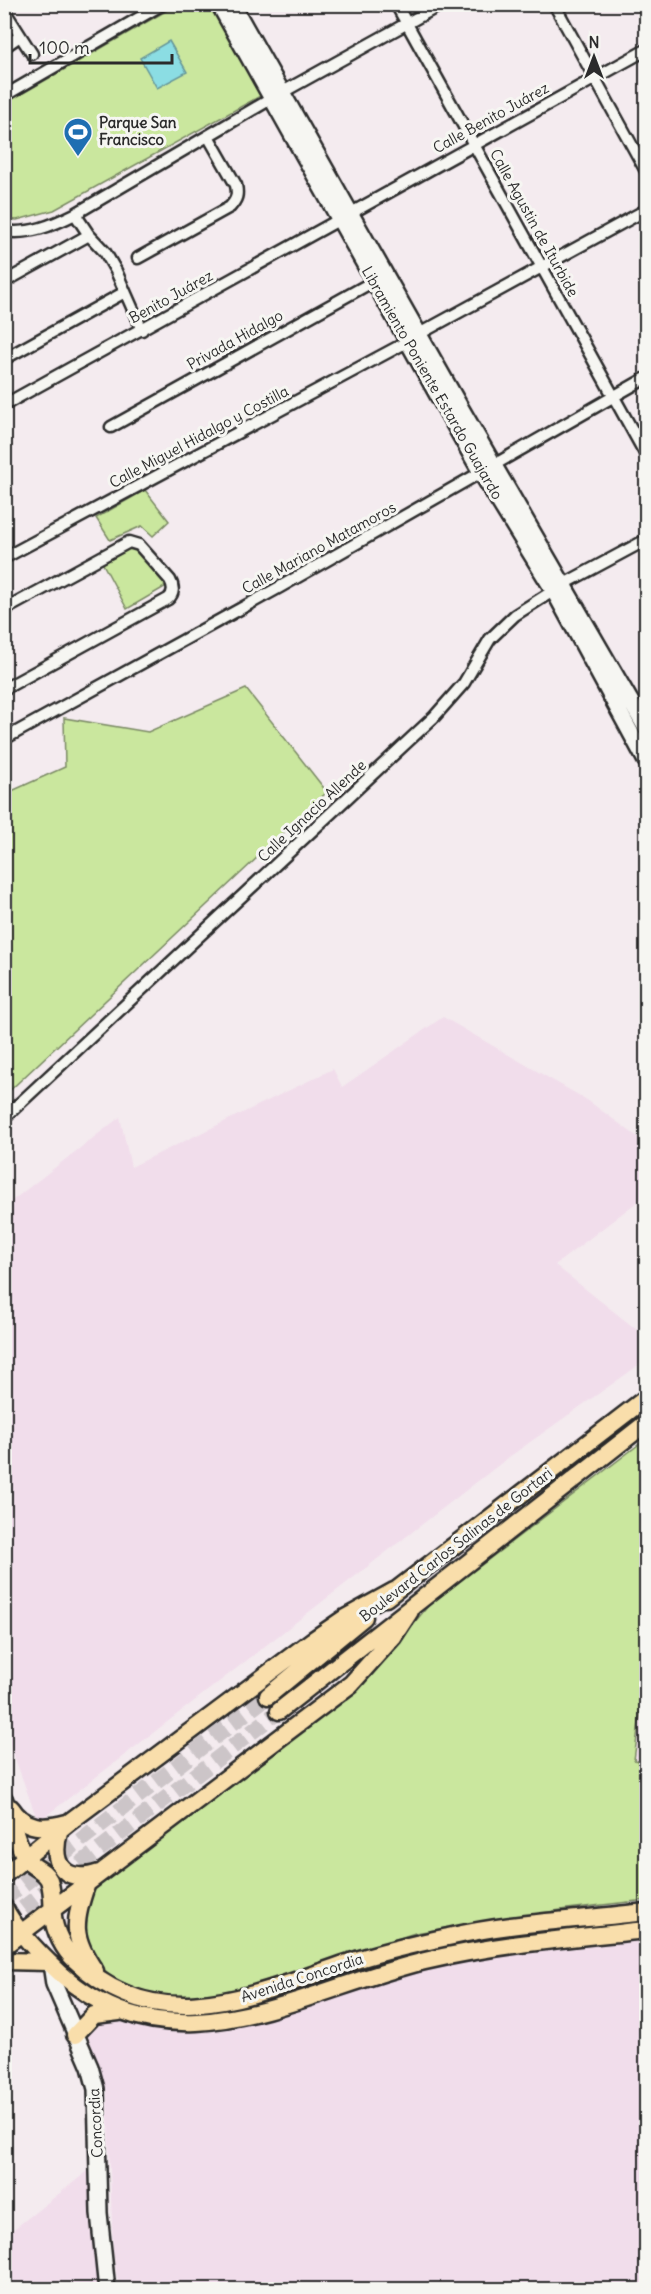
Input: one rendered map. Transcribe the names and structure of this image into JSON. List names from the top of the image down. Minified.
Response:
{"streets":{"main road":["Boulevard Carlos Salinas de Gortari","Avenida Concordia"],"street":["Calle Benito Juárez","Calle Agustin de Iturbide","Benito Juárez","Privada Hidalgo","Libramiento Poniente Estardo Guajardo","Calle Miguel Hidalgo y Costilla","Calle Mariano Matamoros","Calle Ignacio Allende","Concordia"]},"crossings":[["Calle Benito Juárez","Calle Agustin de Iturbide"],["Calle Benito Juárez","Benito Juárez"],["Calle Benito Juárez","Libramiento Poniente Estardo Guajardo"],["Calle Agustin de Iturbide","Calle Miguel Hidalgo y Costilla"],["Calle Agustin de Iturbide","Calle Mariano Matamoros"],["Benito Juárez","Libramiento Poniente Estardo Guajardo"],["Privada Hidalgo","Libramiento Poniente Estardo Guajardo"],["Libramiento Poniente Estardo Guajardo","Calle Miguel Hidalgo y Costilla"],["Libramiento Poniente Estardo Guajardo","Calle Mariano Matamoros"],["Libramiento Poniente Estardo Guajardo","Calle Ignacio Allende"],["Avenida Concordia","Concordia"]],"places":{"sports":["Parque San Francisco"]},"scale_bar":"100 m","north":"top"}
